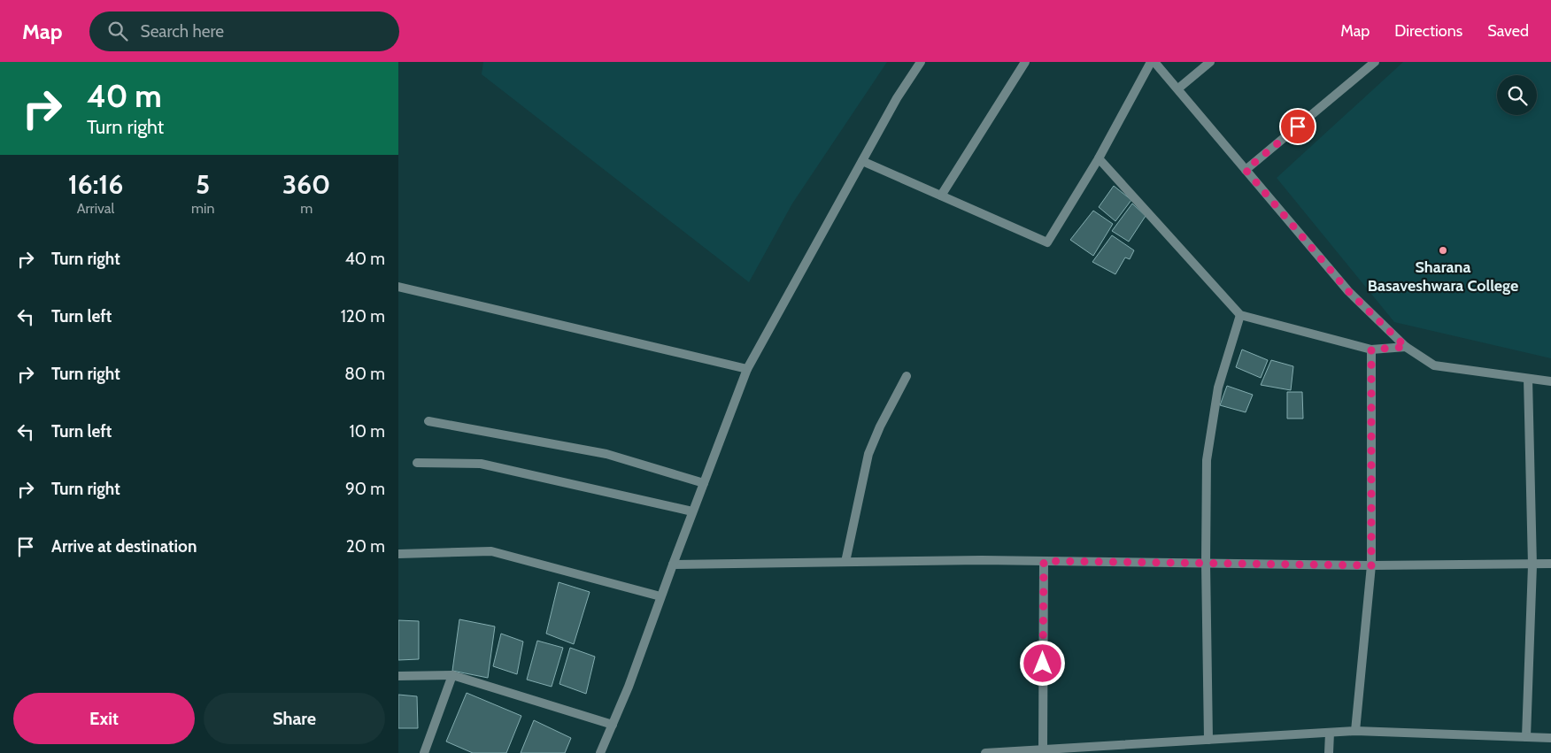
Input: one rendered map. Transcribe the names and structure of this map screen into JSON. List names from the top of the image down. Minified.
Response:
{"places":["Sharana Basaveshwara College"],"page":{"header":"Map","search":"Search here","nav":["Map","Directions","Saved"],"turn":["40 m","Turn right"],"eta":["16:16","Arrival","5","min","360","m"],"list":[{"name":"Turn right","value":"40 m"},{"name":"Turn left","value":"120 m"},{"name":"Turn right","value":"80 m"},{"name":"Turn left","value":"10 m"},{"name":"Turn right","value":"90 m"},{"name":"Arrive at destination","value":"20 m"}],"buttons":["Exit","Share"]}}
